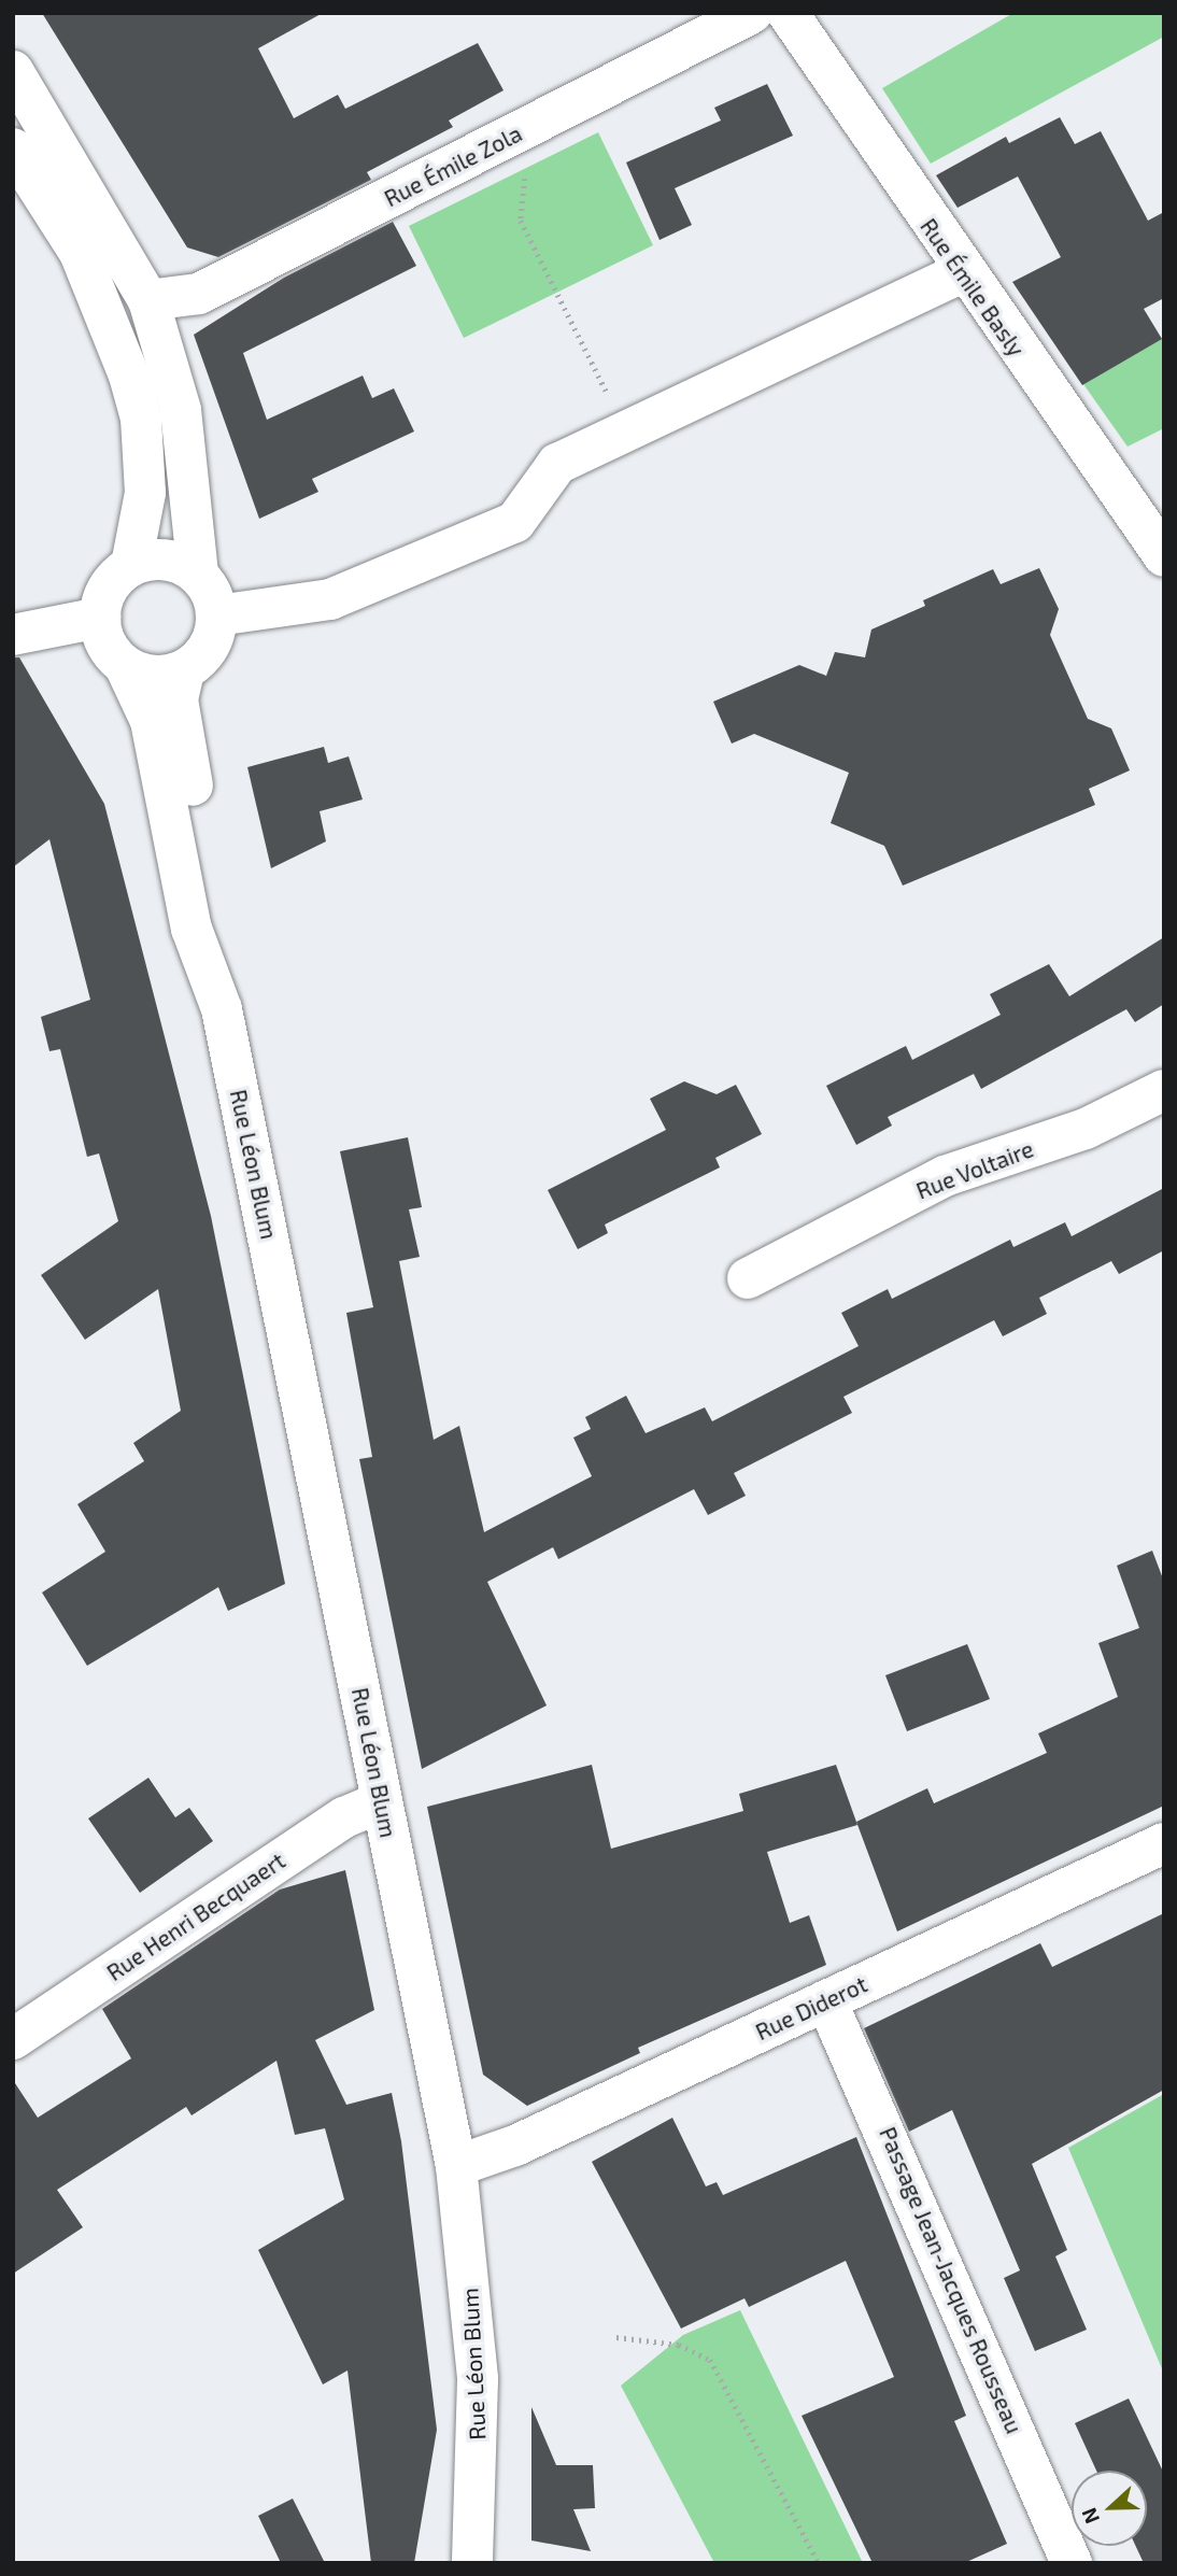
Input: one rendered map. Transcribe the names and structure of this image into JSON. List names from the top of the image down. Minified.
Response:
{"streets":{"street":["Rue Émile Zola","Rue Émile Basly","Rue Léon Blum","Rue Voltaire","Rue Henri Becquaert","Rue Diderot","Passage Jean-Jacques Rousseau"]},"crossings":[["Rue Léon Blum","Rue Henri Becquaert"],["Rue Léon Blum","Rue Diderot"],["Rue Diderot","Passage Jean-Jacques Rousseau"]],"north":"left"}
